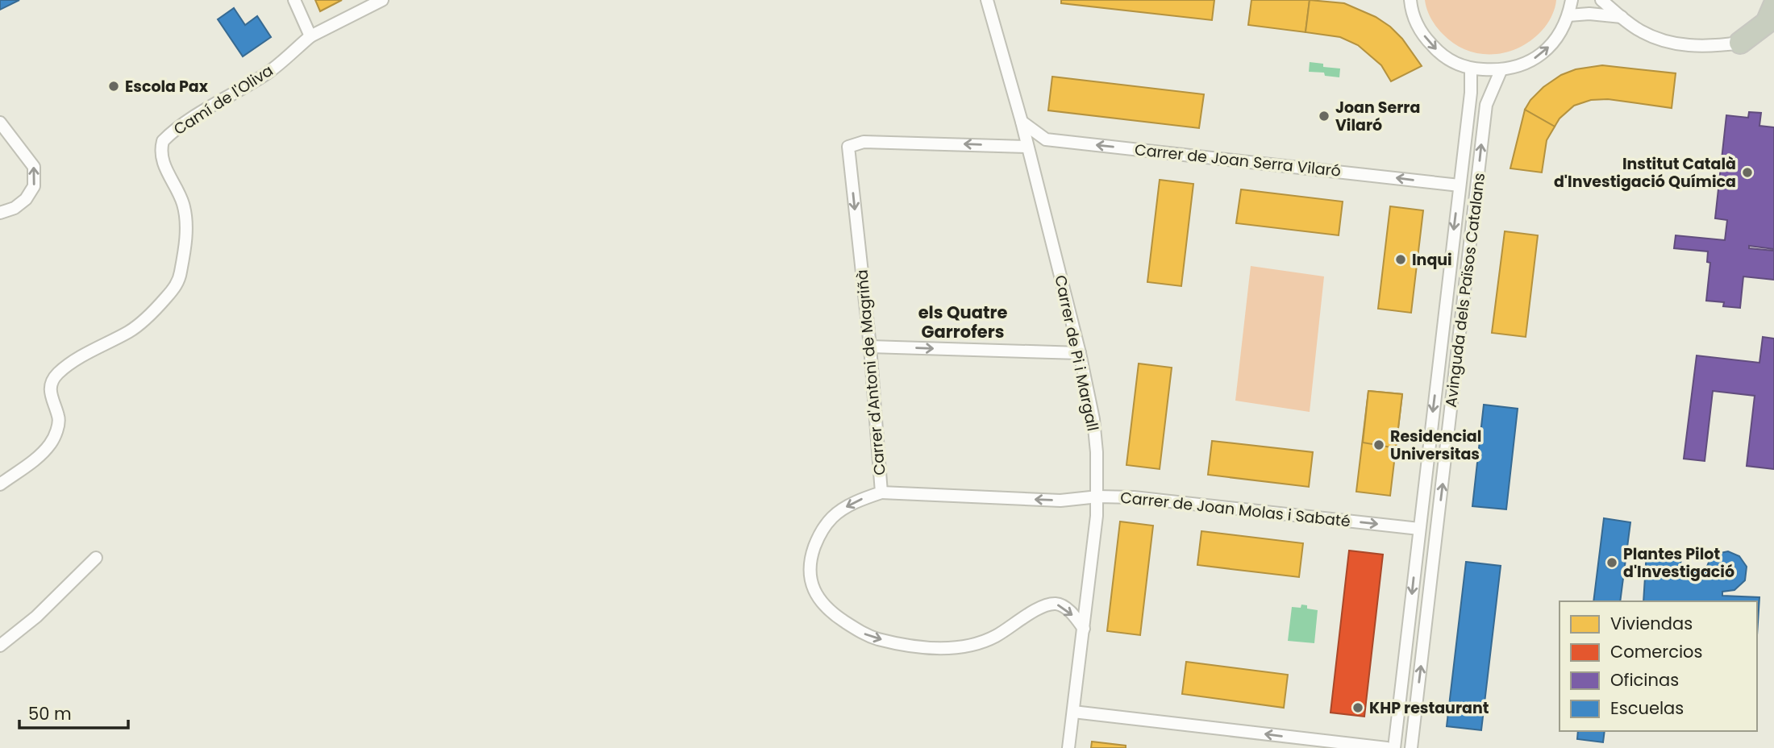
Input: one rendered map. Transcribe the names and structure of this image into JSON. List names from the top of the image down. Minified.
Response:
{"streets":{"street":["Camí de l'Oliva","Carrer de Joan Serra Vilaró","Avinguda dels Països Catalans","Carrer de Pi i Margall","Carrer d'Antoni de Magriñà","Carrer de Joan Molas i Sabaté"]},"crossings":[["Carrer de Joan Serra Vilaró","Avinguda dels Països Catalans"],["Carrer de Joan Serra Vilaró","Carrer de Pi i Margall"],["Avinguda dels Països Catalans","Carrer de Joan Molas i Sabaté"],["Carrer de Pi i Margall","Carrer d'Antoni de Magriñà"],["Carrer de Pi i Margall","Carrer de Joan Molas i Sabaté"],["Carrer d'Antoni de Magriñà","Carrer de Joan Molas i Sabaté"]],"one_way":["Carrer de Joan Serra Vilaró"],"districts":["els Quatre Garrofers"],"places":["Escola Pax","Joan Serra Vilaró","Institut Català d'Investigació Química","Inqui","Residencial Universitas","Plantes Pilot d'Investigació","KHP restaurant"],"legend":["Viviendas","Comercios","Oficinas","Escuelas"],"scale_bar":"50 m"}
